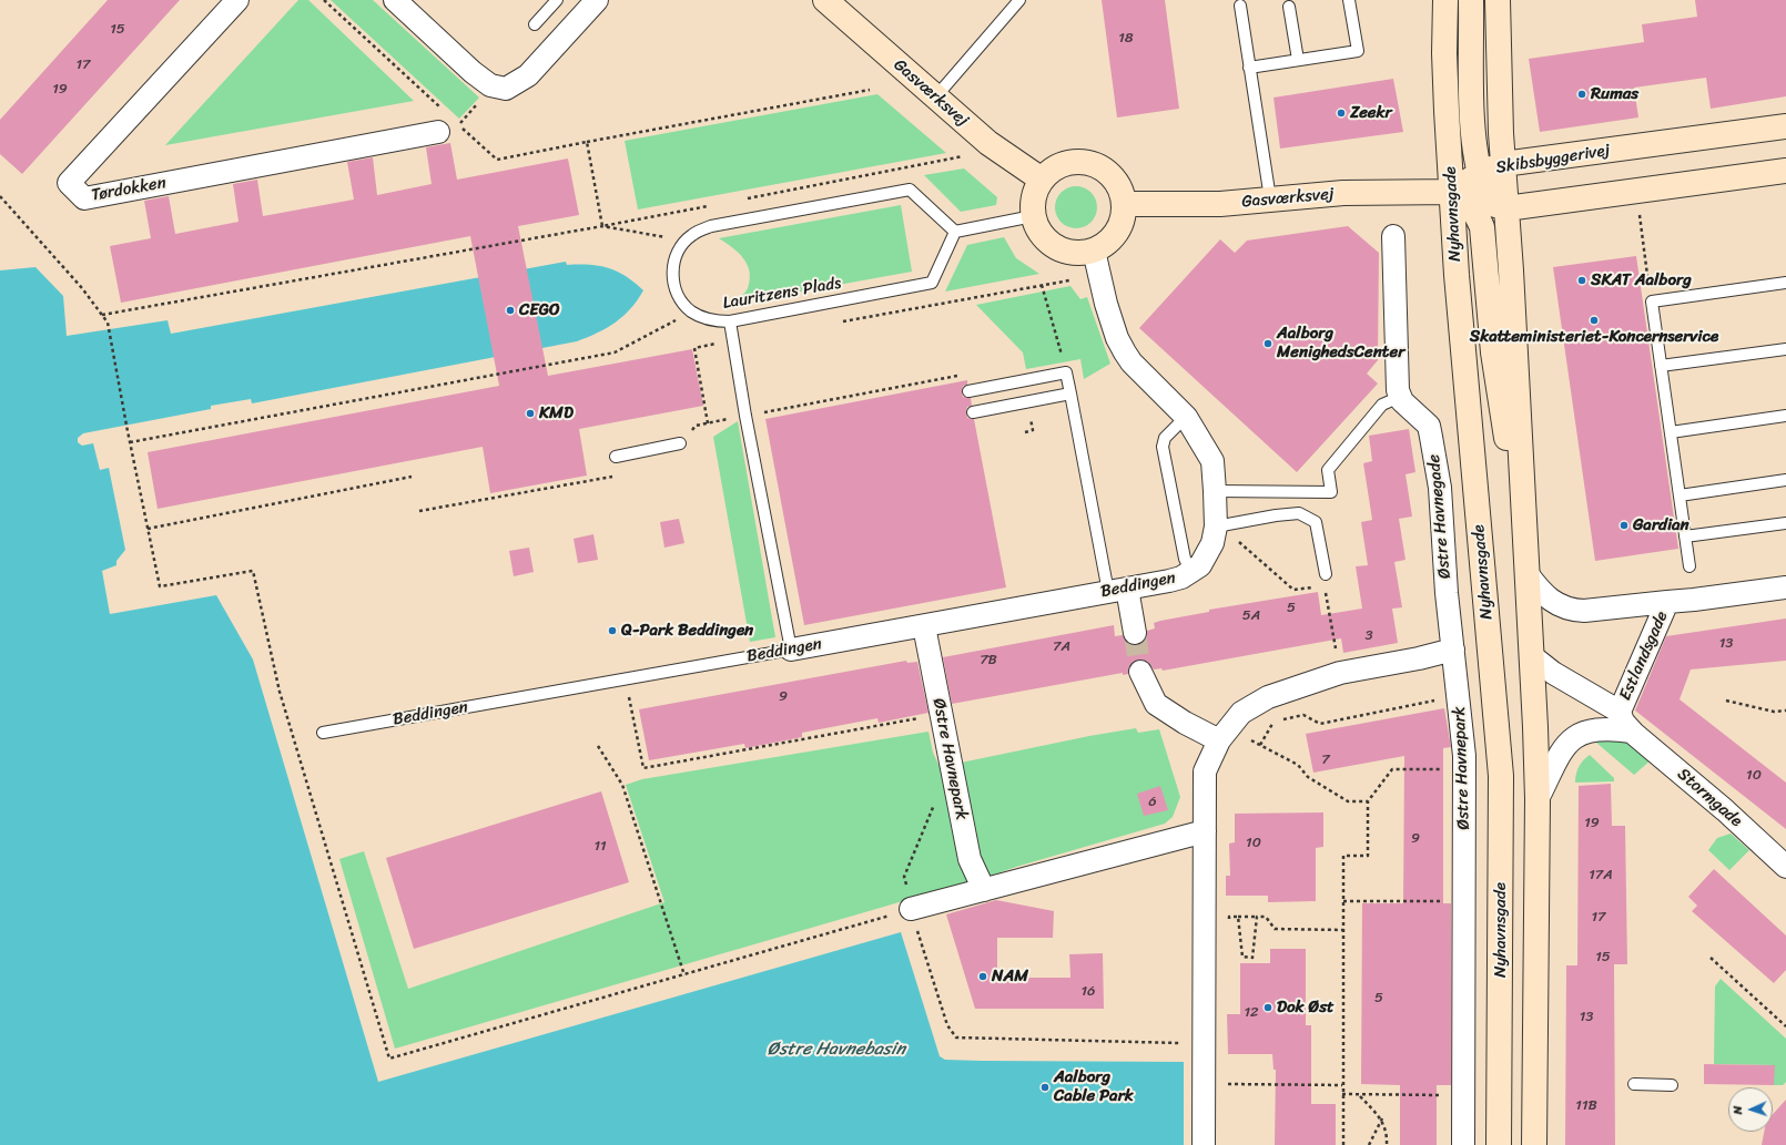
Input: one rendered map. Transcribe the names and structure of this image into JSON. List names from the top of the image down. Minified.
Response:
{"streets":{"street":["Gasværksvej","Skibsbyggerivej","Tørdokken","Nyhavnsgade","Østre Havnegade","Beddingen","Estlandsgade","Østre Havnepark","Stormgade"],"lane":["Lauritzens Plads"]},"crossings":[["Gasværksvej","Skibsbyggerivej"],["Gasværksvej","Nyhavnsgade"],["Skibsbyggerivej","Nyhavnsgade"],["Nyhavnsgade","Estlandsgade"],["Nyhavnsgade","Stormgade"],["Østre Havnegade","Østre Havnepark"],["Beddingen","Østre Havnepark"],["Estlandsgade","Stormgade"]],"water":["Østre Havnebasin"],"places":["Rumas","Zeekr","SKAT Aalborg","CEGO","Skatteministeriet-Koncernservice","Aalborg MenighedsCenter","KMD","Gardian","Q-Park Beddingen","NAM","Dok Øst","Aalborg Cable Park"],"house_numbers":["15","18","17","19","5","5A","3","13","7A","7B","9","7","10","6","19","9","10","11","17A","17","15","16","5","12","13","11B"],"north":"left"}
